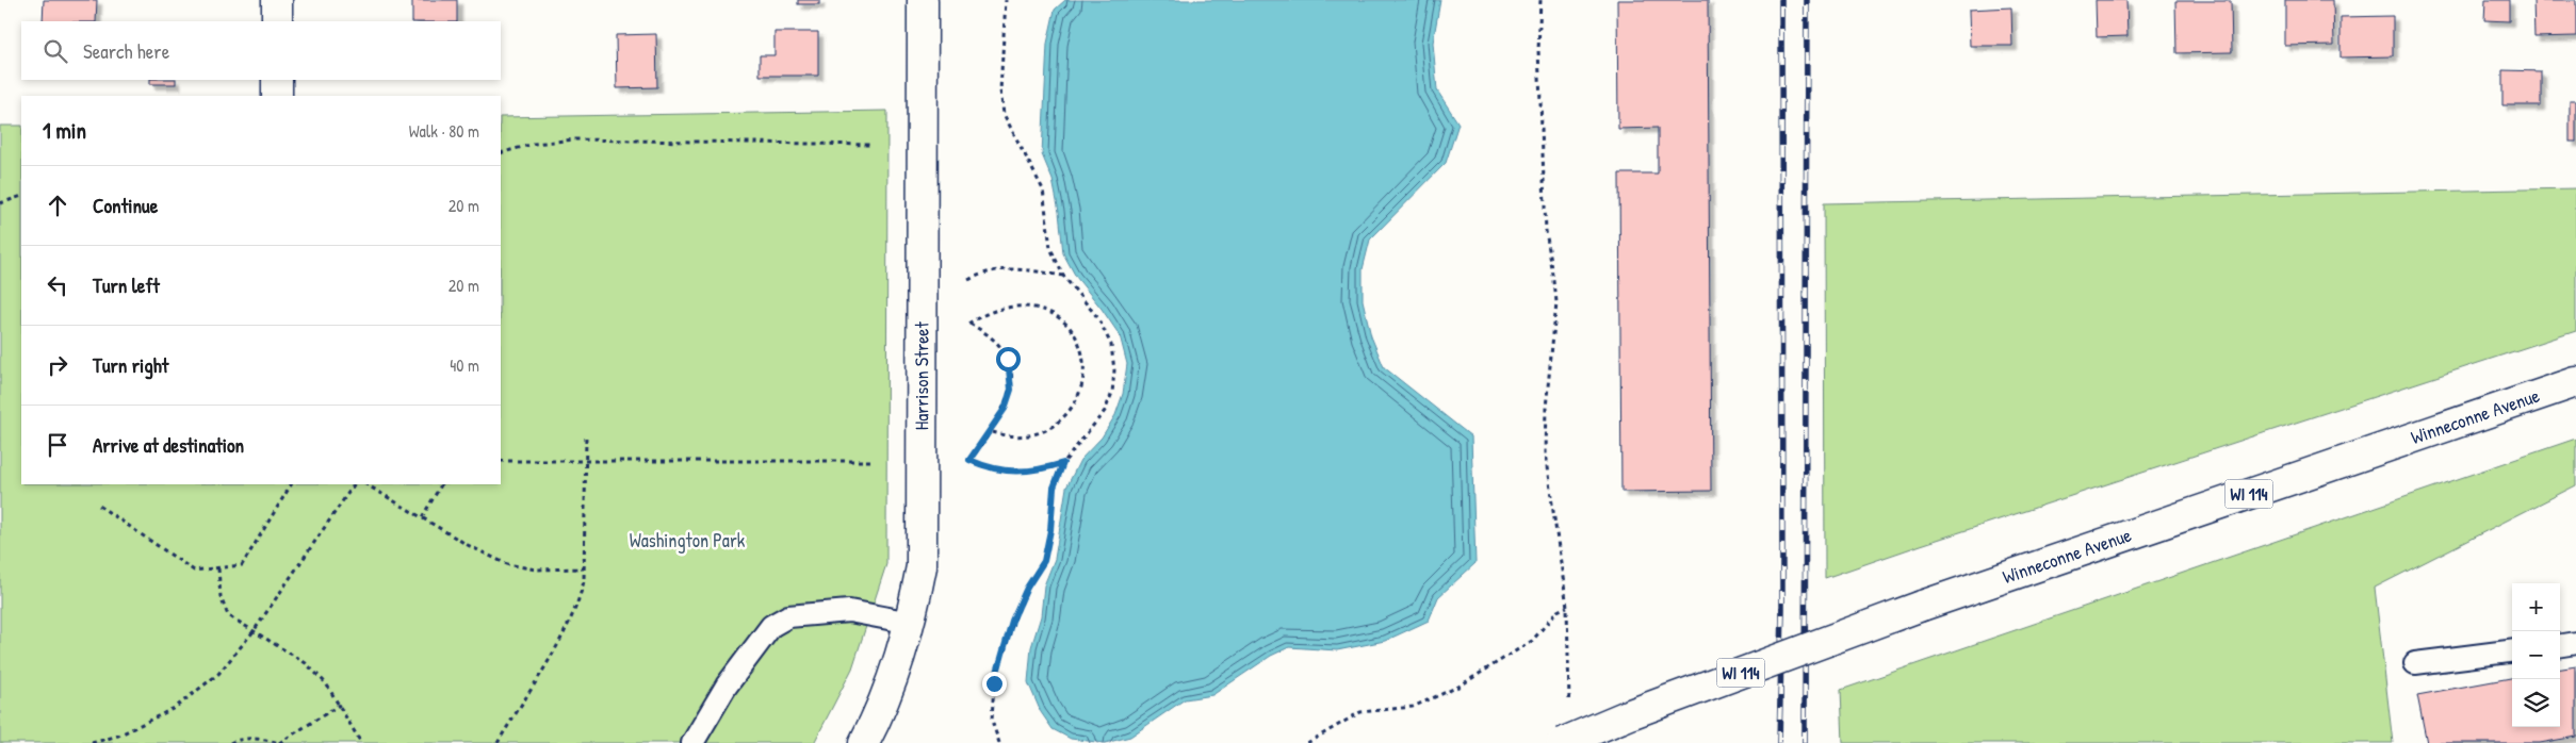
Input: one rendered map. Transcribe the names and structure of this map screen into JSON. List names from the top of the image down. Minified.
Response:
{"streets":{"main road":["Harrison Street","Winneconne Avenue","WI 114"]},"parks":["Washington Park"],"page":{"search":"Search here","heading":["1 min","Walk · 80 m"],"list":[["Continue","20 m"],["Turn left","20 m"],["Turn right","40 m"],"Arrive at destination"],"map_buttons":["+","−"]}}
